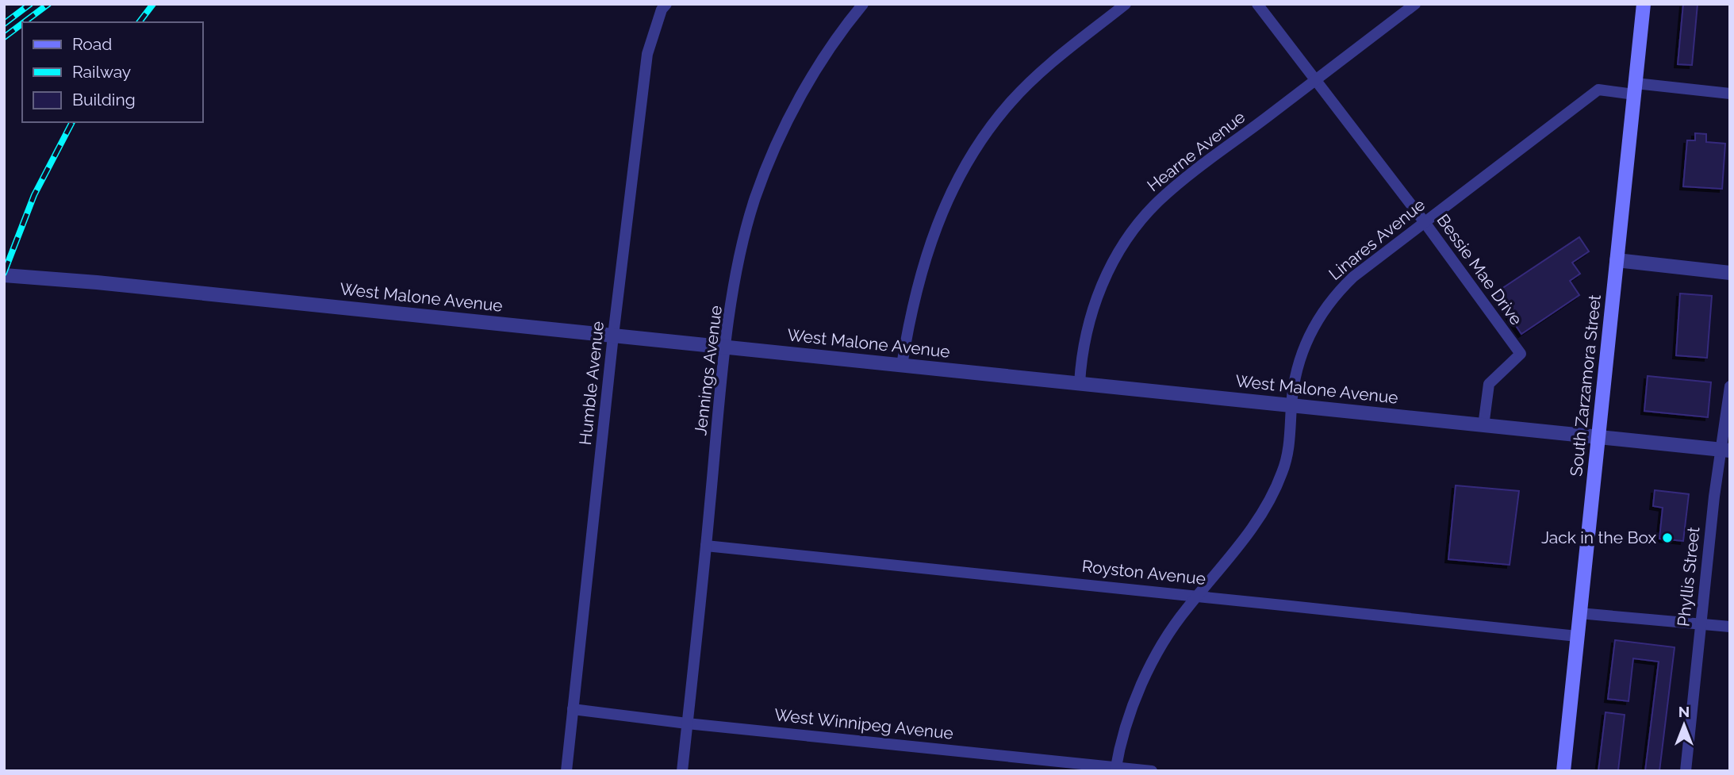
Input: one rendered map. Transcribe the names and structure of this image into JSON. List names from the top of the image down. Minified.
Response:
{"streets":{"main road":["South Zarzamora Street"],"street":["Hearne Avenue","Linares Avenue","Bessie Mae Drive","West Malone Avenue","Jennings Avenue","Humble Avenue","Royston Avenue","Phyllis Street","West Winnipeg Avenue"]},"crossings":[["Hearne Avenue","Bessie Mae Drive"],["Hearne Avenue","West Malone Avenue"],["Linares Avenue","Bessie Mae Drive"],["Linares Avenue","West Malone Avenue"],["Linares Avenue","South Zarzamora Street"],["Linares Avenue","Royston Avenue"],["Linares Avenue","West Winnipeg Avenue"],["Bessie Mae Drive","West Malone Avenue"],["West Malone Avenue","Jennings Avenue"],["West Malone Avenue","Humble Avenue"],["West Malone Avenue","South Zarzamora Street"],["West Malone Avenue","Phyllis Street"],["Jennings Avenue","Royston Avenue"],["Jennings Avenue","West Winnipeg Avenue"],["Humble Avenue","West Winnipeg Avenue"],["South Zarzamora Street","Royston Avenue"]],"places":["Jack in the Box"],"legend":["Road","Railway","Building"],"north":"top"}
